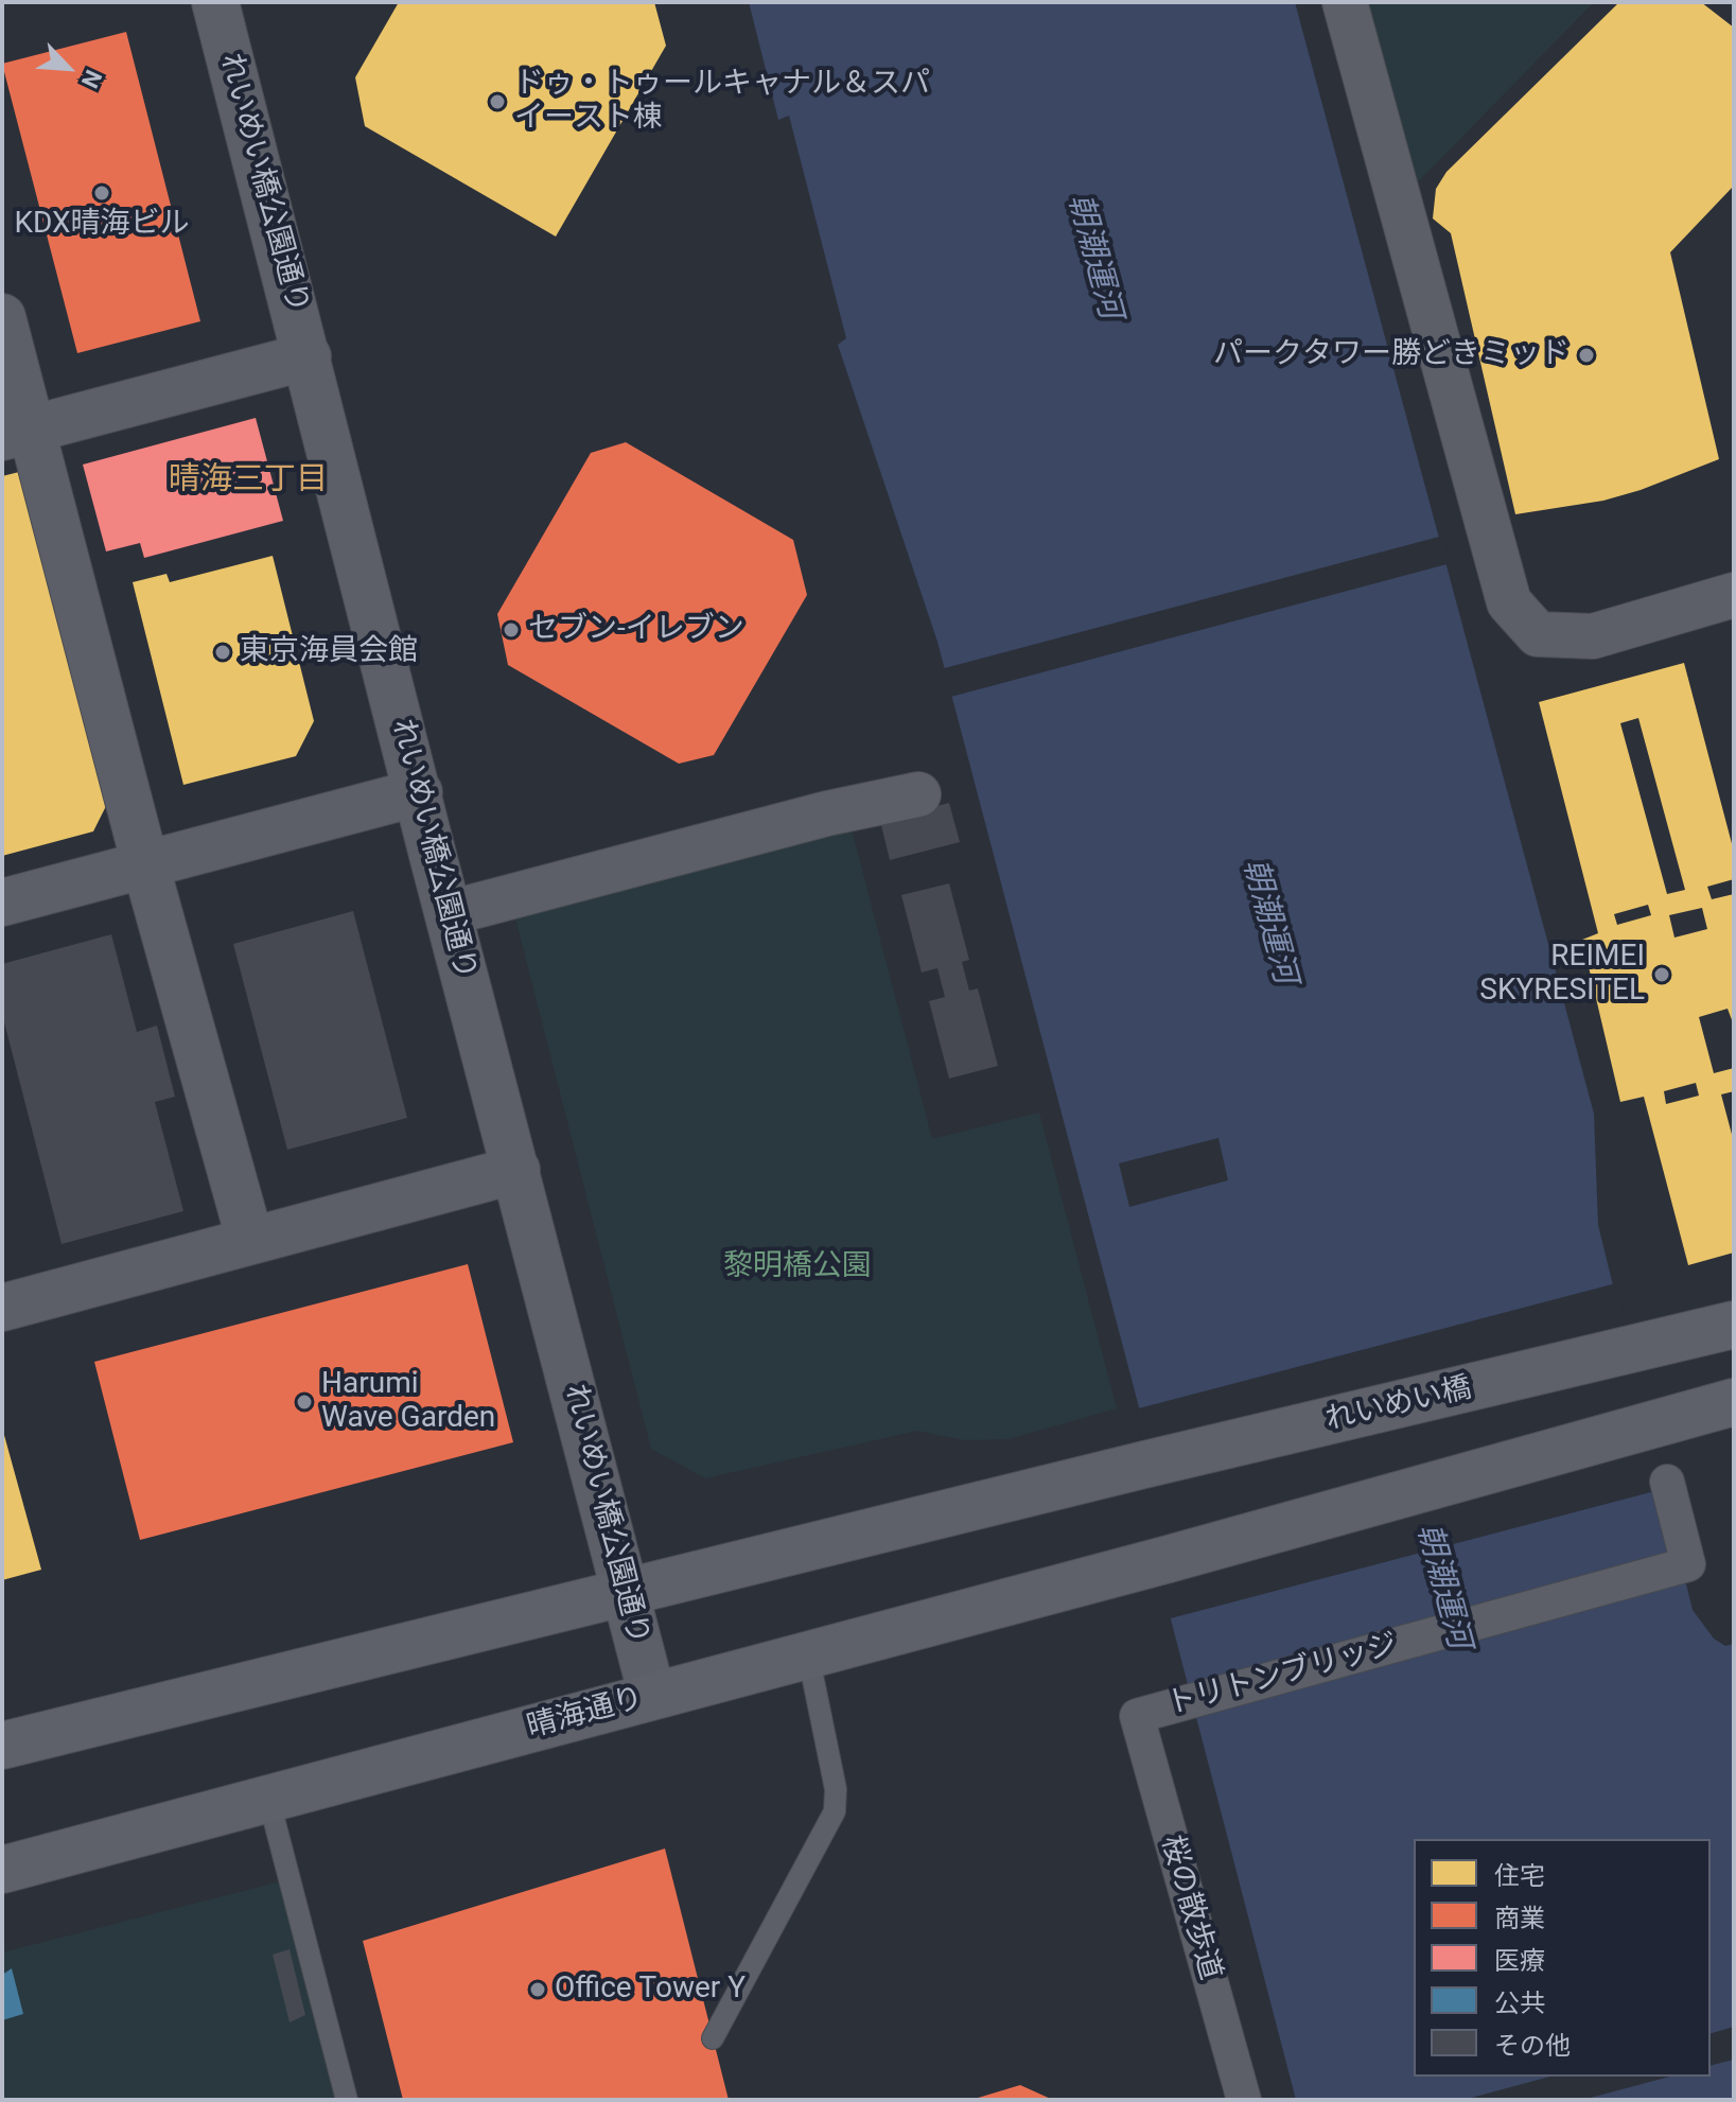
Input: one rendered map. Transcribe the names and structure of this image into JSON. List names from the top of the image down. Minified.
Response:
{"streets":{"main road":["れいめい橋","晴海通り"],"street":["れいめい橋公園通り","トリトンブリッジ","桜の散歩道"]},"crossings":[["れいめい橋公園通り","れいめい橋"],["れいめい橋公園通り","晴海通り"],["トリトンブリッジ","桜の散歩道"]],"districts":["晴海三丁目"],"water":["朝潮運河"],"parks":["黎明橋公園"],"places":["ドゥ・トゥールキャナル＆スパ イースト棟","KDX晴海ビル","パークタワー勝どきミッド","セブン-イレブン","東京海員会館","REIMEI SKYRESITEL","Harumi Wave Garden","Office Tower Y"],"legend":["住宅","商業","医療","公共","その他"],"north":"bottom right"}
